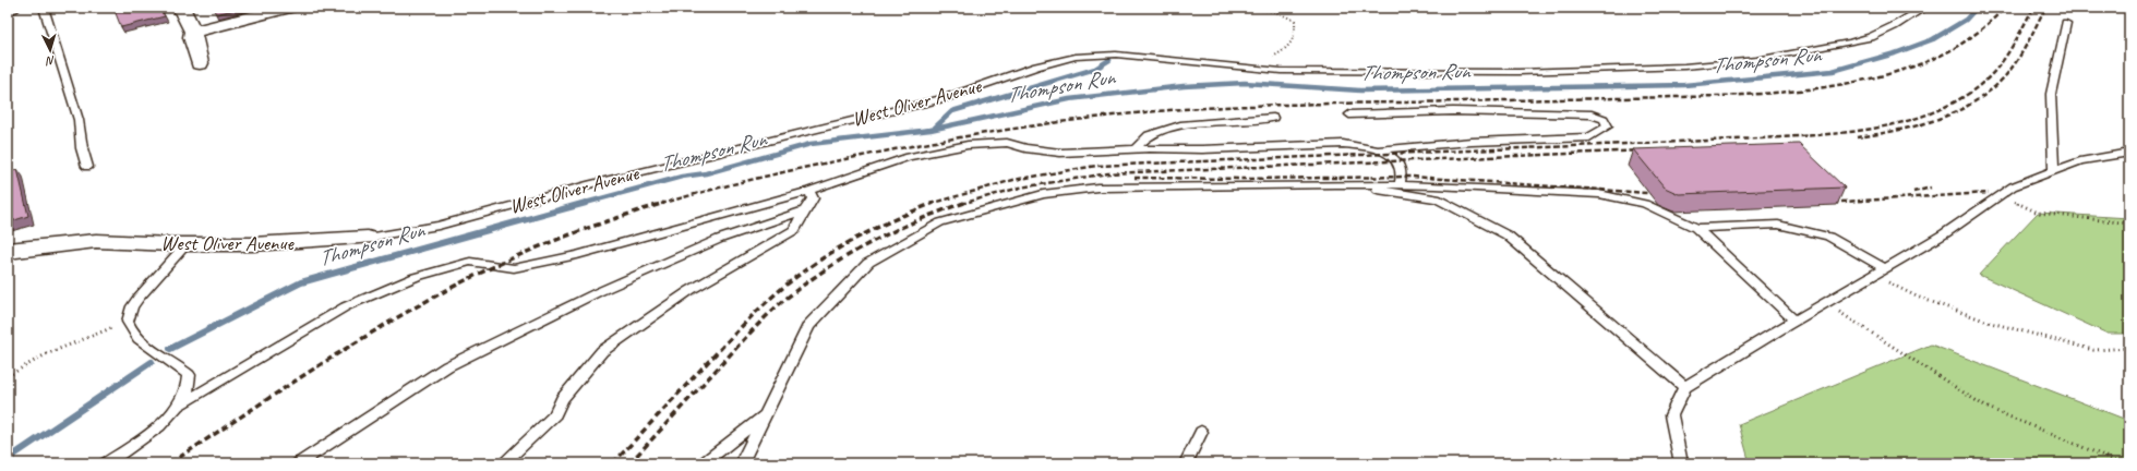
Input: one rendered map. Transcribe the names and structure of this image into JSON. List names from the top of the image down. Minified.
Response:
{"streets":{"street":["West Oliver Avenue"]},"water":["Thompson Run"],"north":"bottom"}
